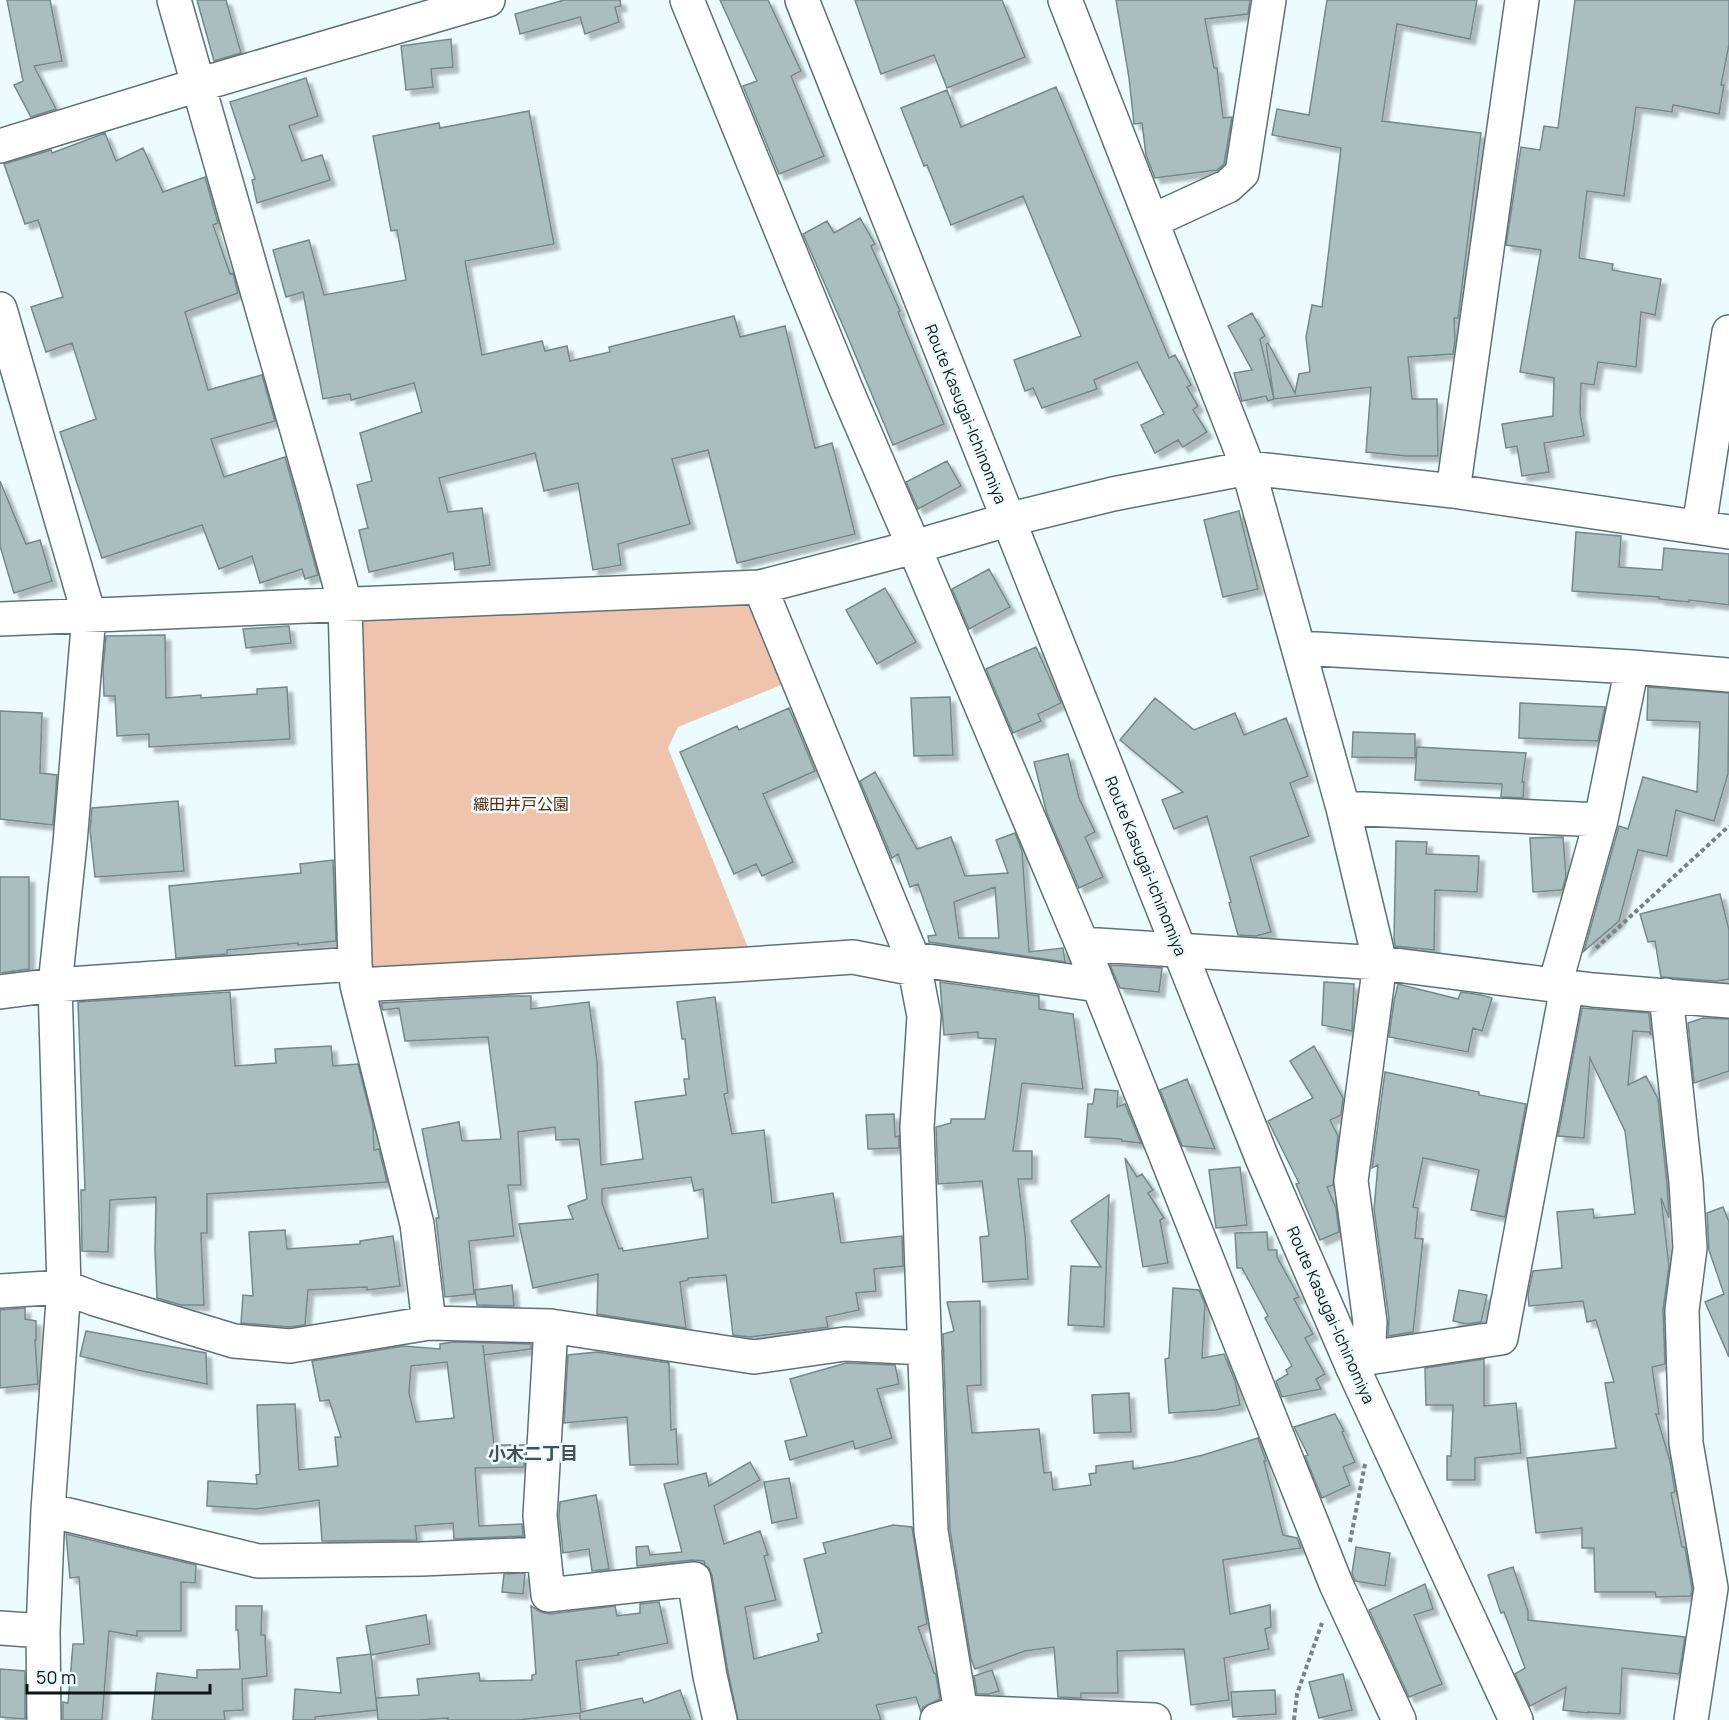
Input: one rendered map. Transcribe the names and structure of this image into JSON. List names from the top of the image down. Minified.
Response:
{"streets":{"street":["Route Kasugai-Ichinomiya"]},"districts":["小木二丁目"],"parks":["織田井戸公園"],"scale_bar":"50 m"}
